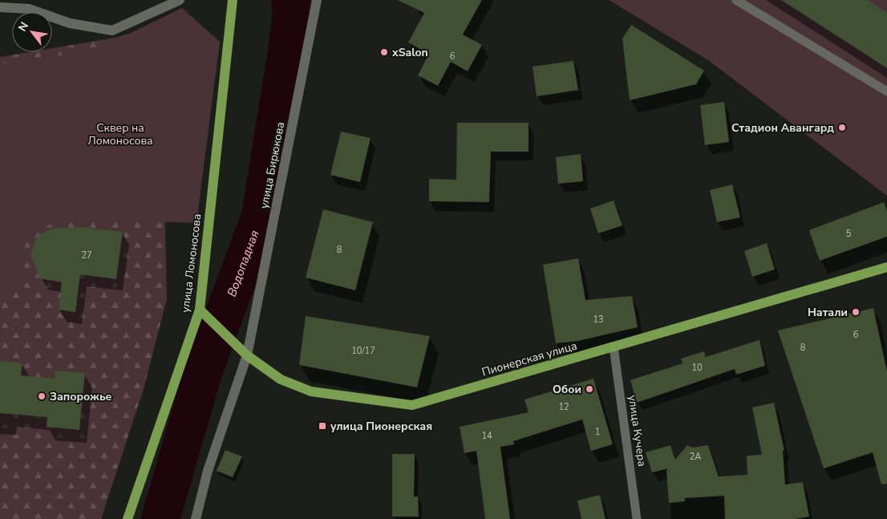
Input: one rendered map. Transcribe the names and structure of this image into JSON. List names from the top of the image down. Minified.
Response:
{"streets":{"main road":["улица Ломоносова","Пионерская улица"],"street":["улица Бирюкова"],"lane":["улица Кучера"]},"crossings":[["улица Бирюкова","Пионерская улица"],["улица Ломоносова","Пионерская улица"],["Пионерская улица","улица Кучера"]],"water":["Водопадная"],"parks":["Сквер на Ломоносова"],"places":{"other":["xSalon","Стадион Авангард","Натали","Обои","Запорожье"],"transit":["улица Пионерская"]},"house_numbers":["6","5","8","27","13","6","8","10/17","10","12","1","14","2А"],"north":"top left"}
